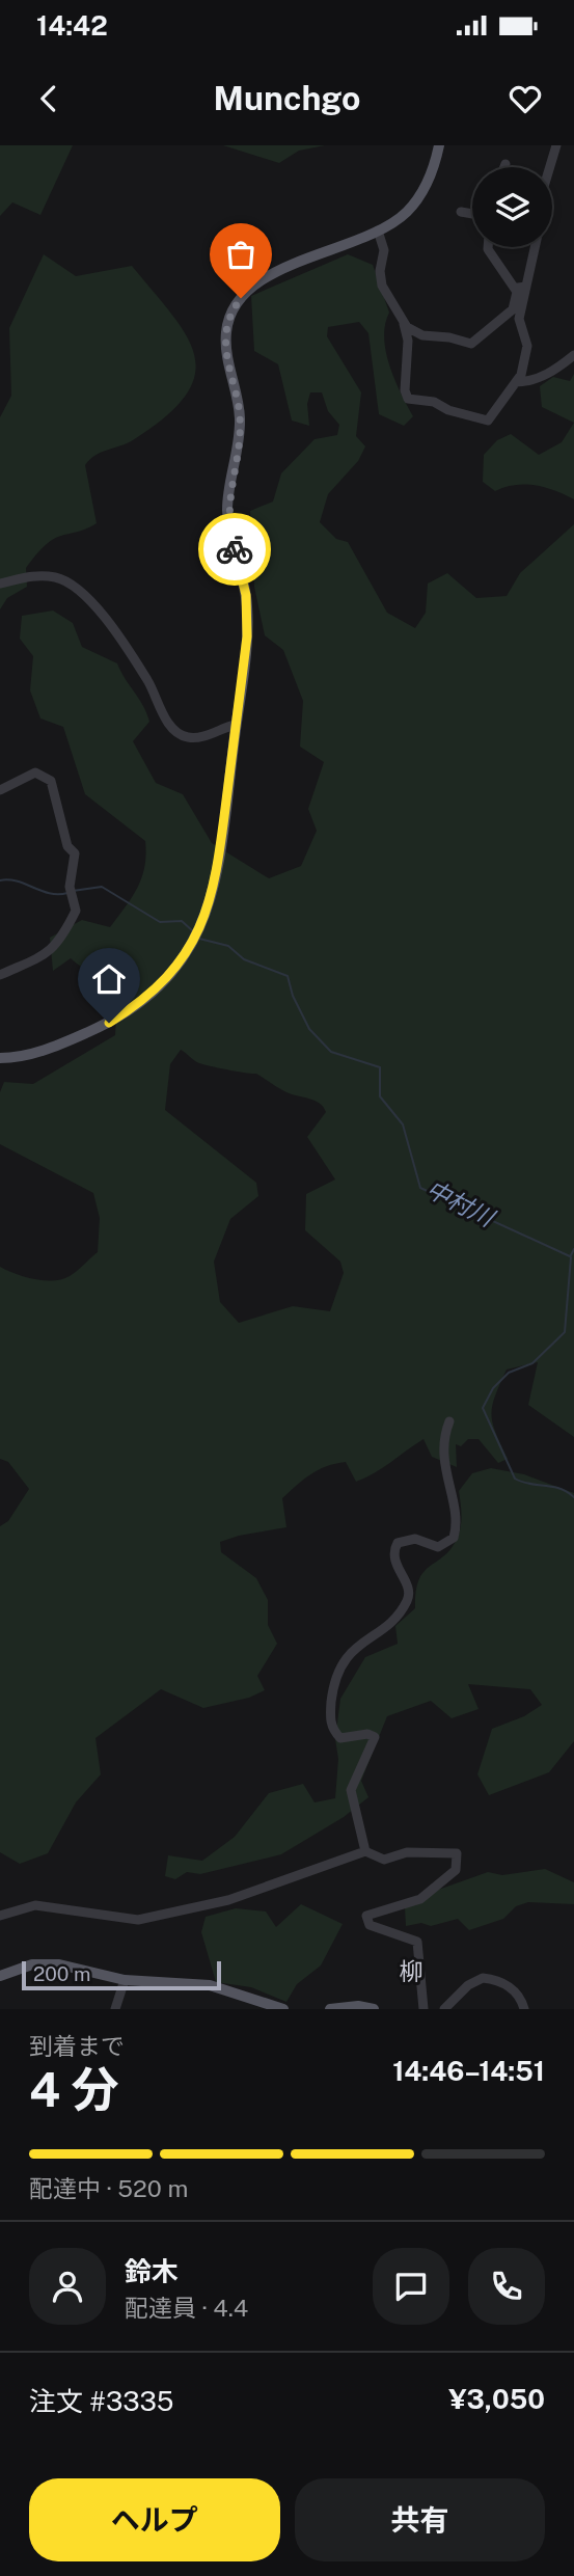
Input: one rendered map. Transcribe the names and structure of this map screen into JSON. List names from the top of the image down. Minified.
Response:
{"districts":["柳"],"water":["中村川"],"scale_bar":"200 m","page":{"status":"14:42","header":"Munchgo","scale":"200 m","heading":["4 分","到着まで","14:46–14:51"],"panel":["鈴木","配達員 · 4.4","注文 #3335","¥3,050"],"bar":"配達中 · 520 m","buttons":["ヘルプ","共有"]}}
